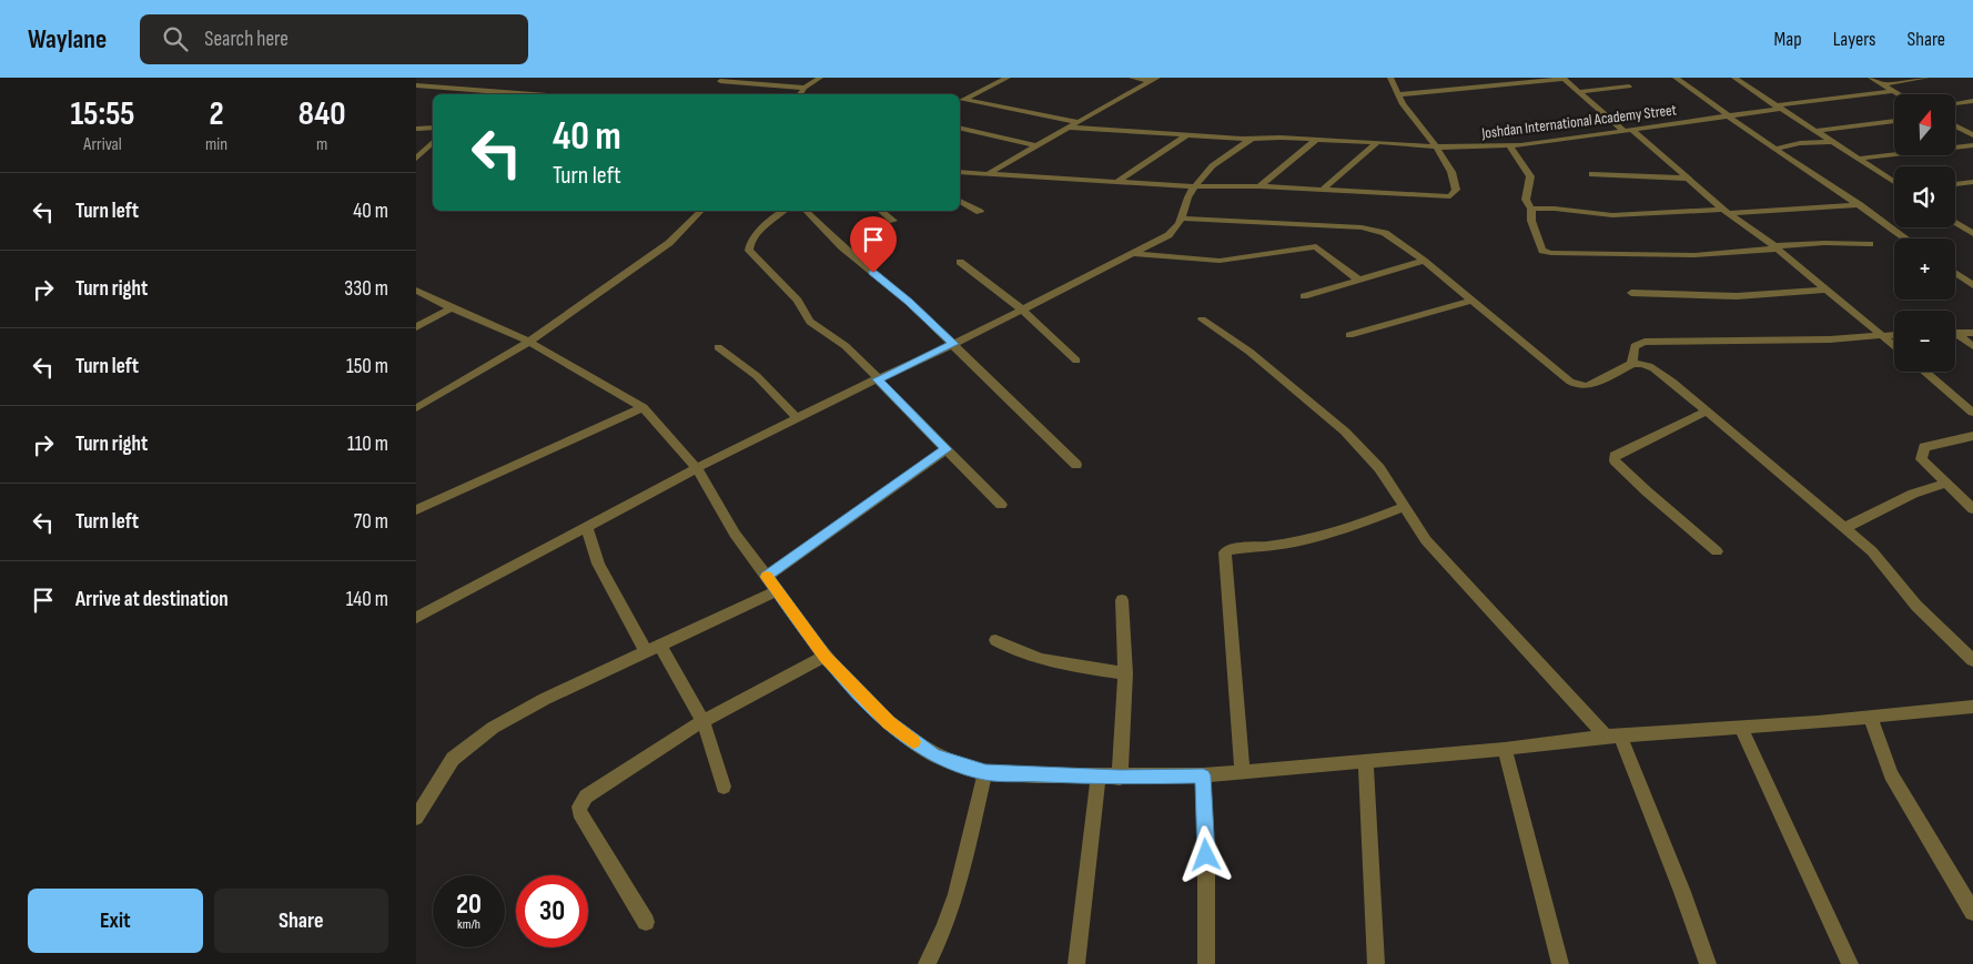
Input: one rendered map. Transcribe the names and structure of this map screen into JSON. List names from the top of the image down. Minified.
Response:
{"streets":{"street":["Joshdan International Academy Street"]},"north":"top","page":{"header":"Waylane","search":"Search here","nav":["Map","Layers","Share"],"eta":["15:55","Arrival","2","min","840","m"],"map_buttons":["+","−"],"turn":["40 m","Turn left"],"list":[{"name":"Turn left","value":"40 m"},{"name":"Turn right","value":"330 m"},{"name":"Turn left","value":"150 m"},{"name":"Turn right","value":"110 m"},{"name":"Turn left","value":"70 m"},{"name":"Arrive at destination","value":"140 m"}],"speed":"20 km/h","limit":"30","buttons":["Exit","Share"]}}
